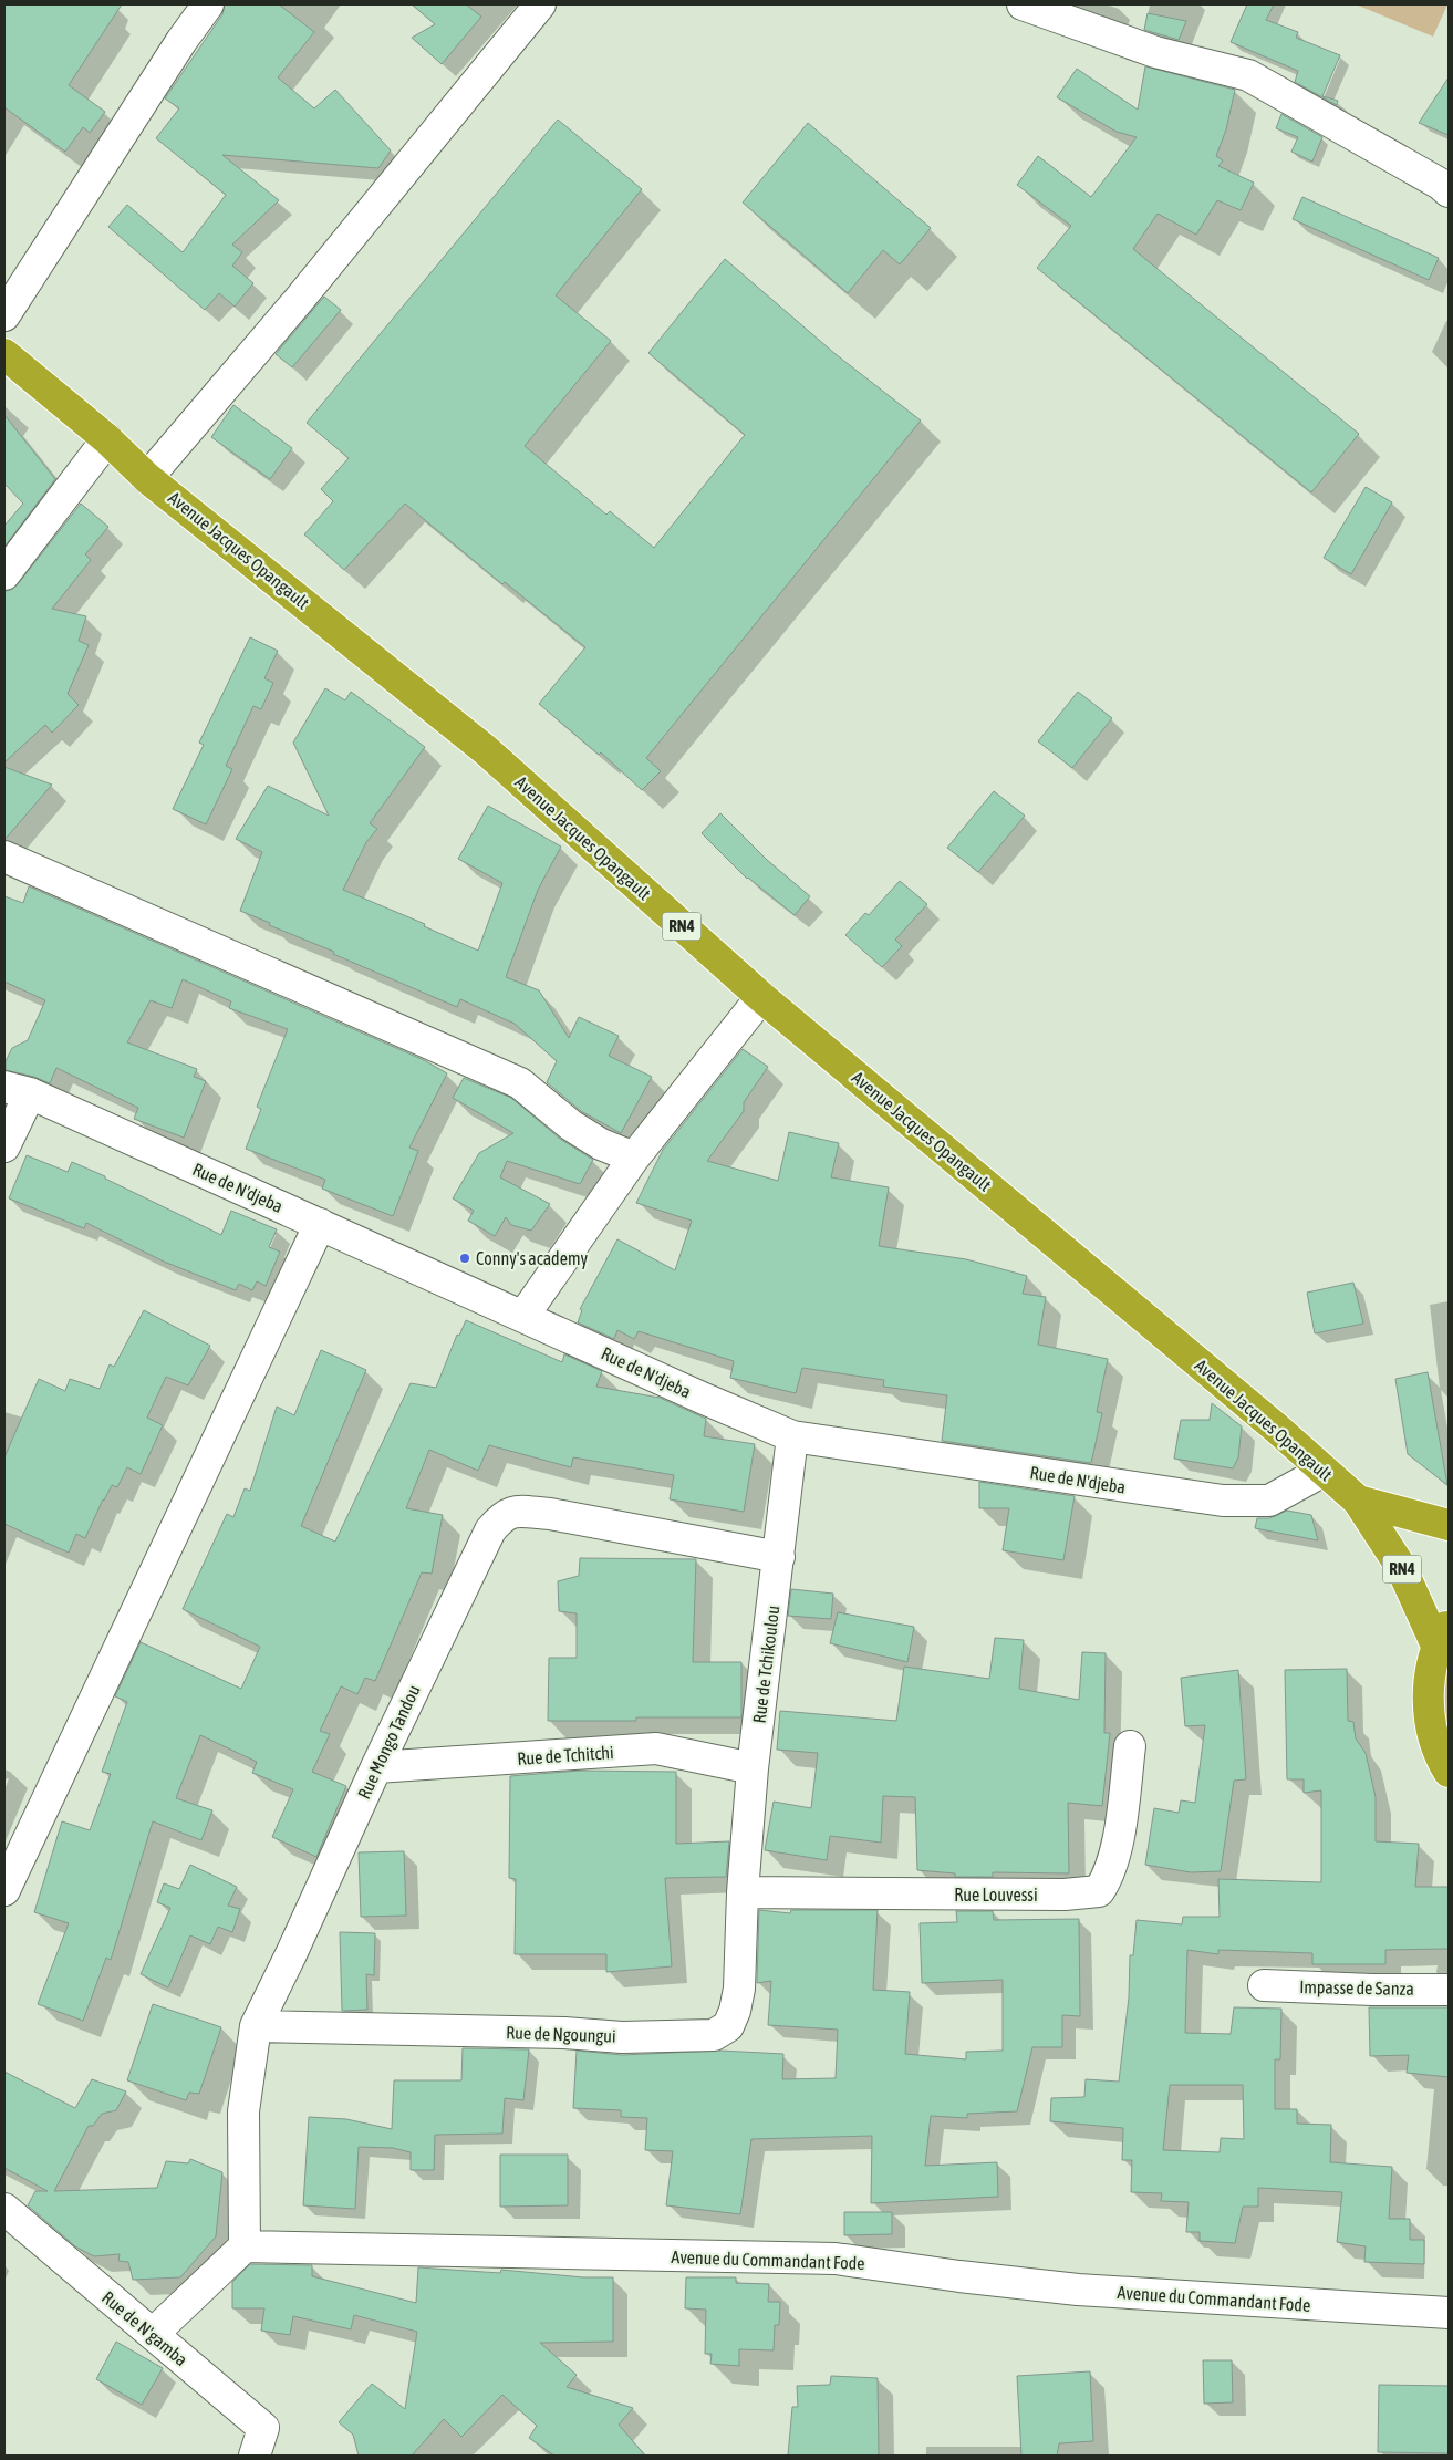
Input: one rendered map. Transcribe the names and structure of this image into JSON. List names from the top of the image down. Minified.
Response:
{"streets":{"highway":["Avenue Jacques Opangault","RN4"],"street":["Rue de N'djeba","Rue de Tchikoulou","Rue Mongo Tandou","Rue de Tchitchi","Rue Louvessi","Impasse de Sanza","Rue de Ngoungui","Avenue du Commandant Fode","Rue de N'gamba"]},"crossings":[["Avenue Jacques Opangault","RN4"],["Avenue Jacques Opangault","Rue de N'djeba"],["Rue de N'djeba","Rue de Tchikoulou"],["Rue de Tchikoulou","Rue Mongo Tandou"],["Rue de Tchikoulou","Rue de Tchitchi"],["Rue de Tchikoulou","Rue Louvessi"],["Rue de Tchikoulou","Rue de Ngoungui"],["Rue Mongo Tandou","Rue de Tchitchi"],["Rue Mongo Tandou","Rue de Ngoungui"],["Rue Mongo Tandou","Avenue du Commandant Fode"],["Rue Louvessi","Rue de Ngoungui"]],"places":["Conny's academy"]}
